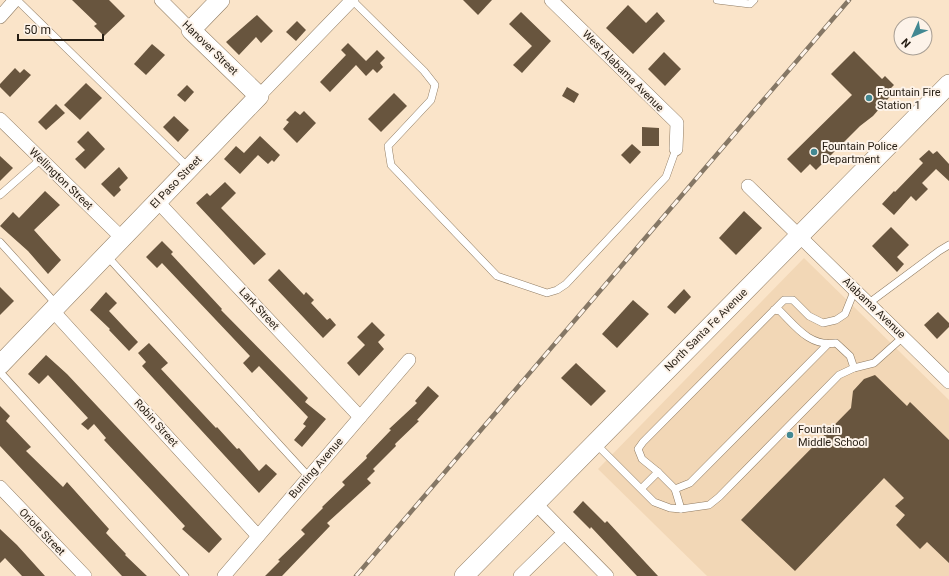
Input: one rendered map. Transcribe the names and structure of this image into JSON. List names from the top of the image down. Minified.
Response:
{"streets":{"main road":["Hanover Street","El Paso Street","North Santa Fe Avenue"],"street":["West Alabama Avenue","Wellington Street","Alabama Avenue","Lark Street","Robin Street","Bunting Avenue","Oriole Street"]},"crossings":[["Hanover Street","El Paso Street"],["Wellington Street","El Paso Street"],["El Paso Street","Lark Street"],["El Paso Street","Robin Street"],["Alabama Avenue","North Santa Fe Avenue"],["Lark Street","Bunting Avenue"],["Robin Street","Bunting Avenue"]],"places":["Fountain Fire Station 1","Fountain Police Department","Fountain Middle School"],"scale_bar":"50 m","north":"bottom left"}
